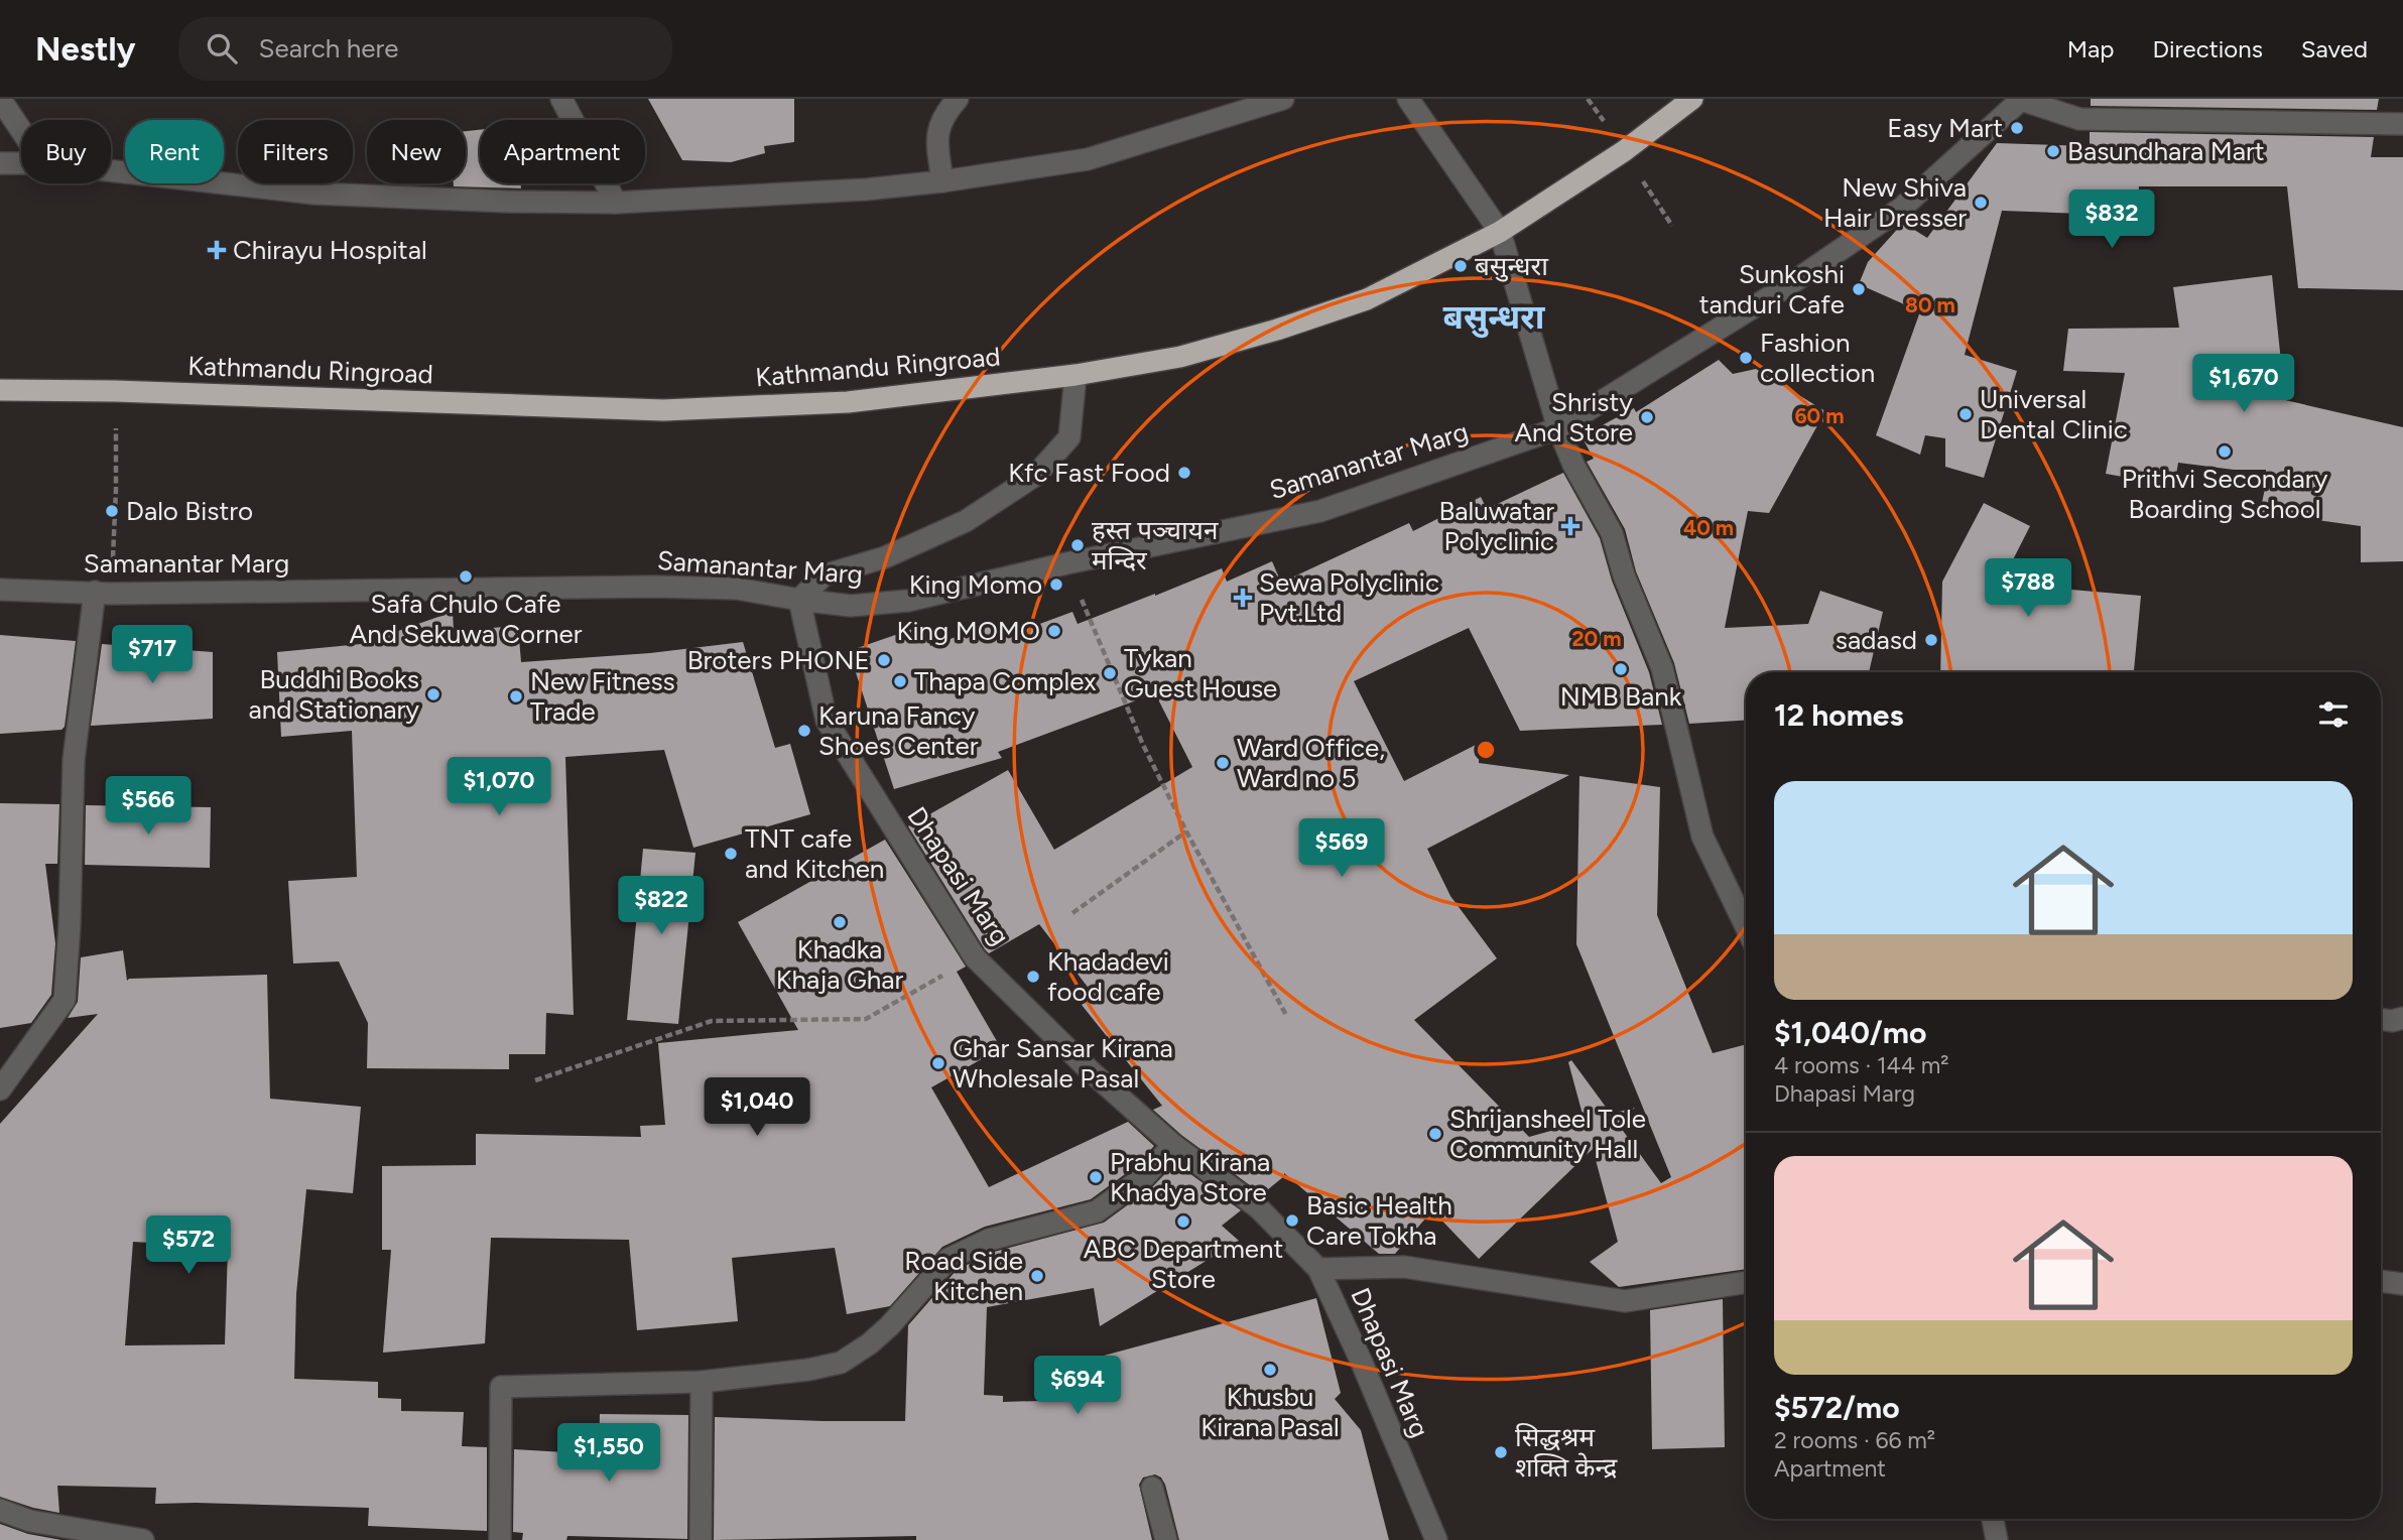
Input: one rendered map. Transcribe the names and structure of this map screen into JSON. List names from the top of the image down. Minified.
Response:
{"streets":{"highway":["Kathmandu Ringroad"],"street":["Samanantar Marg","Dhapasi Marg"]},"crossings":[["Samanantar Marg","Dhapasi Marg"]],"districts":["बसुन्धरा"],"places":{"other":["Easy Mart","Basundhara Mart","New Shiva Hair Dresser","बसुन्धरा","Sunkoshi tanduri Cafe","Fashion collection","Universal Dental Clinic","Shristy And Store","Prithvi Secondary Boarding School","Kfc Fast Food","Dalo Bistro","हस्त पञ्चायन मन्दिर","Safa Chulo Cafe And Sekuwa Corner","King Momo","King MOMO","sadasd","Broters PHONE","NMB Bank","Tykan Guest House","Thapa Complex","Buddhi Books and Stationary","New Fitness Trade","Karuna Fancy Shoes Center","Ward Office, Ward no 5","TNT cafe and Kitchen","Khadka Khaja Ghar","Khadadevi food cafe","Ghar Sansar Kirana Wholesale Pasal","Shrijansheel Tole Community Hall","Prabhu Kirana Khadya Store","Basic Health Care Tokha","ABC Department Store","Road Side Kitchen","Khusbu Kirana Pasal","सिद्धश्रम शक्ति केन्द्र"],"health":["Chirayu Hospital","Baluwatar Polyclinic","Sewa Polyclinic Pvt.Ltd"]},"page":{"header":"Nestly","search":"Search here","nav":["Map","Directions","Saved"],"chip":["Buy","Rent","Filters","New","Apartment"],"price":["$832","$1,670","$788","$717","$1,070","$566","$569","$822","$1,040","$572","$694","$1,550"],"heading":"12 homes","list":[{"name":"$1,040/mo","note":"4 rooms · 144 m² · Dhapasi Marg"},{"name":"$572/mo","note":"2 rooms · 66 m² · Apartment"}]},"rings":["80 m","60 m","40 m","20 m"]}
